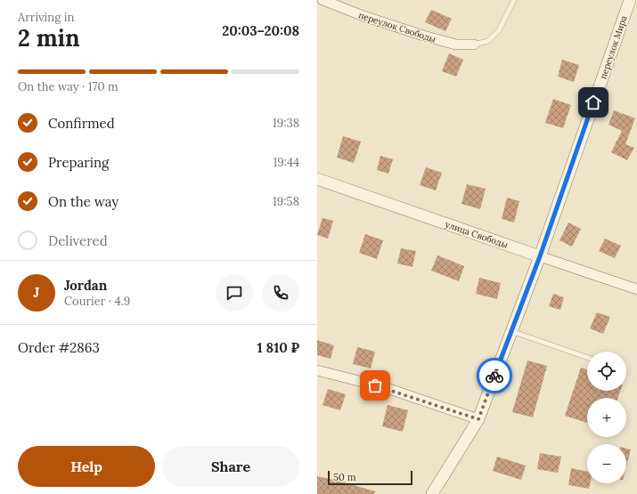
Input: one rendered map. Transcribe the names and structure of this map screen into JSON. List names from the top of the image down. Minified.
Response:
{"streets":{"street":["переулок Свободы","переулок Мира","улица Свободы"]},"crossings":[["переулок Мира","улица Свободы"]],"scale_bar":"50 m","page":{"heading":["2 min","Arriving in","20:03–20:08"],"panel":["Jordan","Courier · 4.9","Order #2863","1 810 ₽"],"bar":"On the way · 170 m","list":[["Confirmed","19:38"],["Preparing","19:44"],["On the way","19:58"],"Delivered"],"round":"J","map_buttons":["+","−"],"buttons":["Help","Share"],"scale":"50 m"}}
